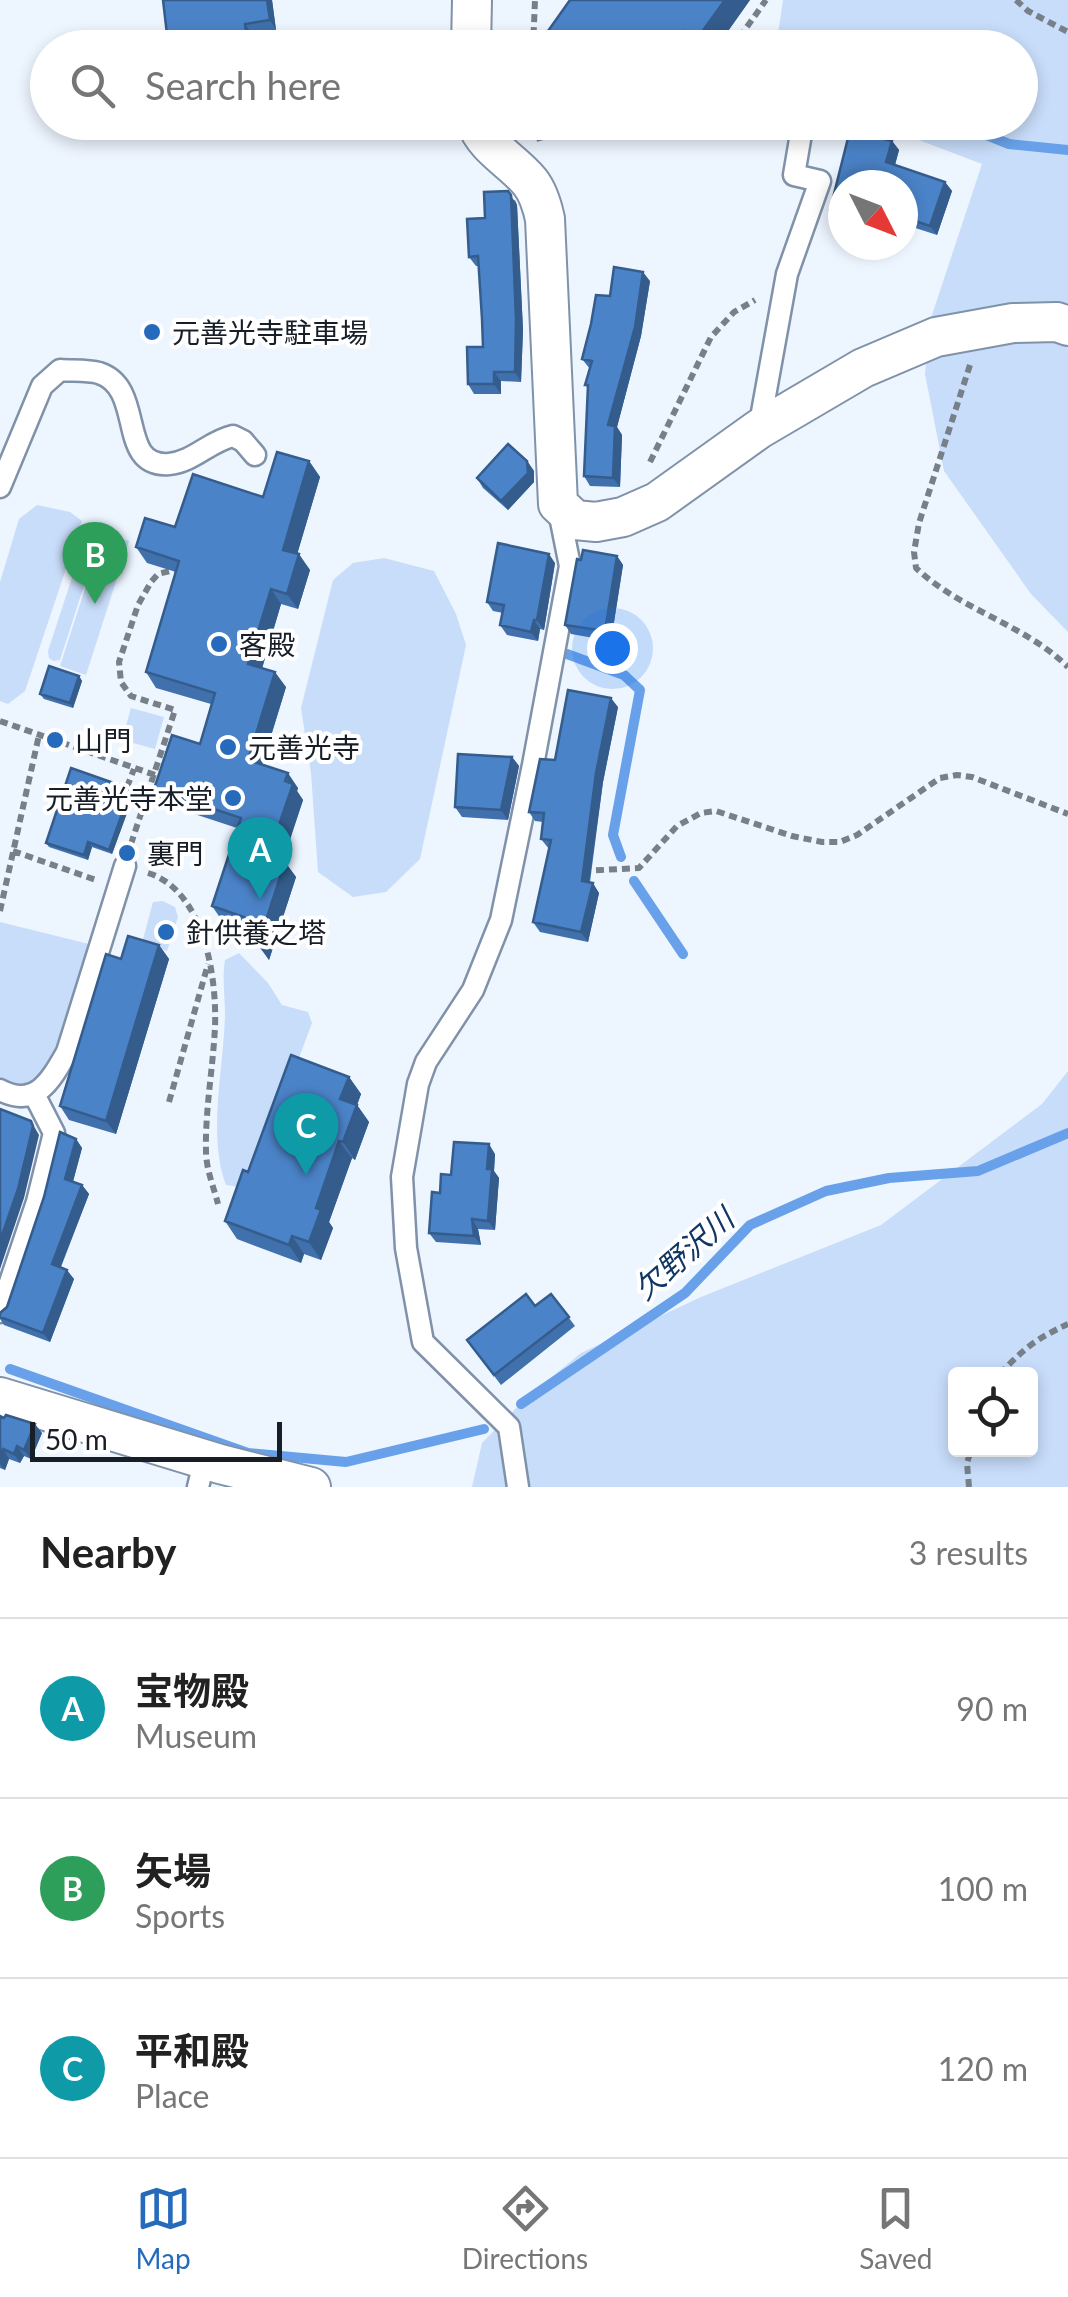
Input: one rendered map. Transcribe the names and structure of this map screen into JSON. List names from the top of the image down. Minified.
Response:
{"water":["欠野沢川"],"places":["元善光寺駐車場","客殿","山門","元善光寺","元善光寺本堂","裏門","針供養之塔"],"scale_bar":"50 m","north":"bottom right","page":{"search":"Search here","pins":["B","A","C"],"scale":"50 m","heading":["Nearby","3 results"],"list":[{"mark":"A","name":"宝物殿","note":"Museum","value":"90 m"},{"mark":"B","name":"矢場","note":"Sports","value":"100 m"},{"mark":"C","name":"平和殿","note":"Place","value":"120 m"}],"nav":["Map","Directions","Saved"]}}
